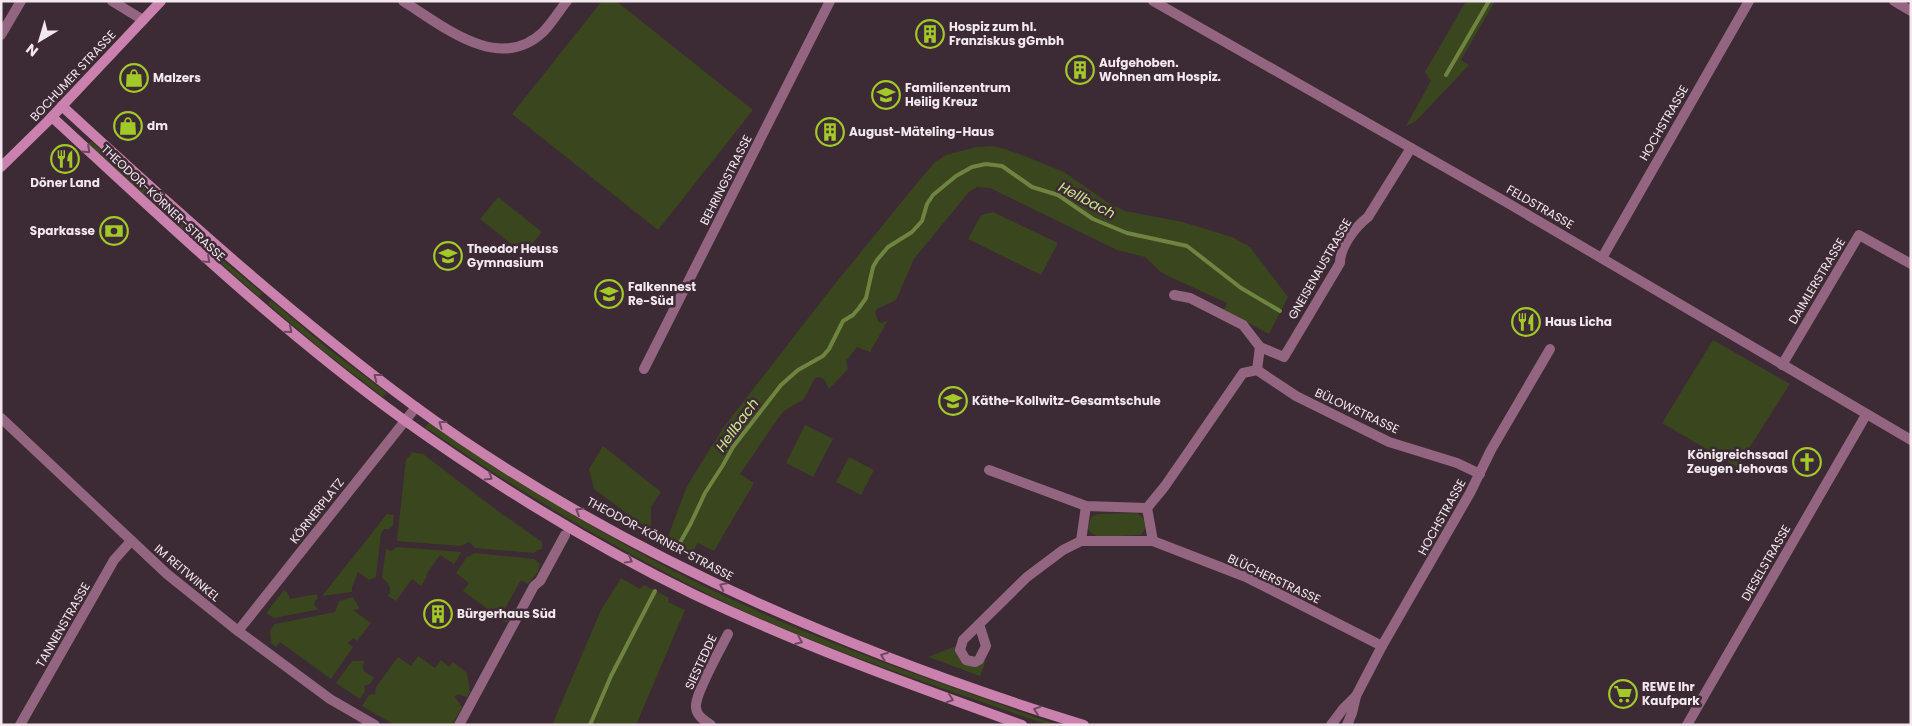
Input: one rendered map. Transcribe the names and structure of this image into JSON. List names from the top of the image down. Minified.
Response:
{"streets":{"main road":["BOCHUMER STRASSE","THEODOR-KÖRNER-STRASSE"],"street":["HOCHSTRASSE","BEHRINGSTRASSE","FELDSTRASSE","GNEISENAUSTRASSE","DAIMLERSTRASSE","BÜLOWSTRASSE","KÖRNERPLATZ","DIESELSTRASSE","IM REITWINKEL","BLÜCHERSTRASSE","TANNENSTRASSE","SIESTEDDE"]},"crossings":[["BOCHUMER STRASSE","THEODOR-KÖRNER-STRASSE"],["HOCHSTRASSE","FELDSTRASSE"],["HOCHSTRASSE","BÜLOWSTRASSE"],["HOCHSTRASSE","BLÜCHERSTRASSE"],["THEODOR-KÖRNER-STRASSE","KÖRNERPLATZ"],["FELDSTRASSE","GNEISENAUSTRASSE"],["FELDSTRASSE","DAIMLERSTRASSE"],["FELDSTRASSE","DIESELSTRASSE"],["KÖRNERPLATZ","IM REITWINKEL"],["IM REITWINKEL","TANNENSTRASSE"]],"water":["Hellbach"],"places":{"building":["Hospiz zum hl. Franziskus gGmbh","Aufgehoben. Wohnen am Hospiz.","August-Mäteling-Haus","Bürgerhaus Süd"],"shop":["Malzers","dm"],"school or university":["Familienzentrum Heilig Kreuz","Theodor Heuss Gymnasium","Falkennest Re-Süd","Käthe-Kollwitz-Gesamtschule"],"restaurant":["Döner Land","Haus Licha"],"bank":["Sparkasse"],"church":["Königreichssaal Zeugen Jehovas"],"supermarket":["REWE Ihr Kaufpark"]},"north":"bottom left"}
